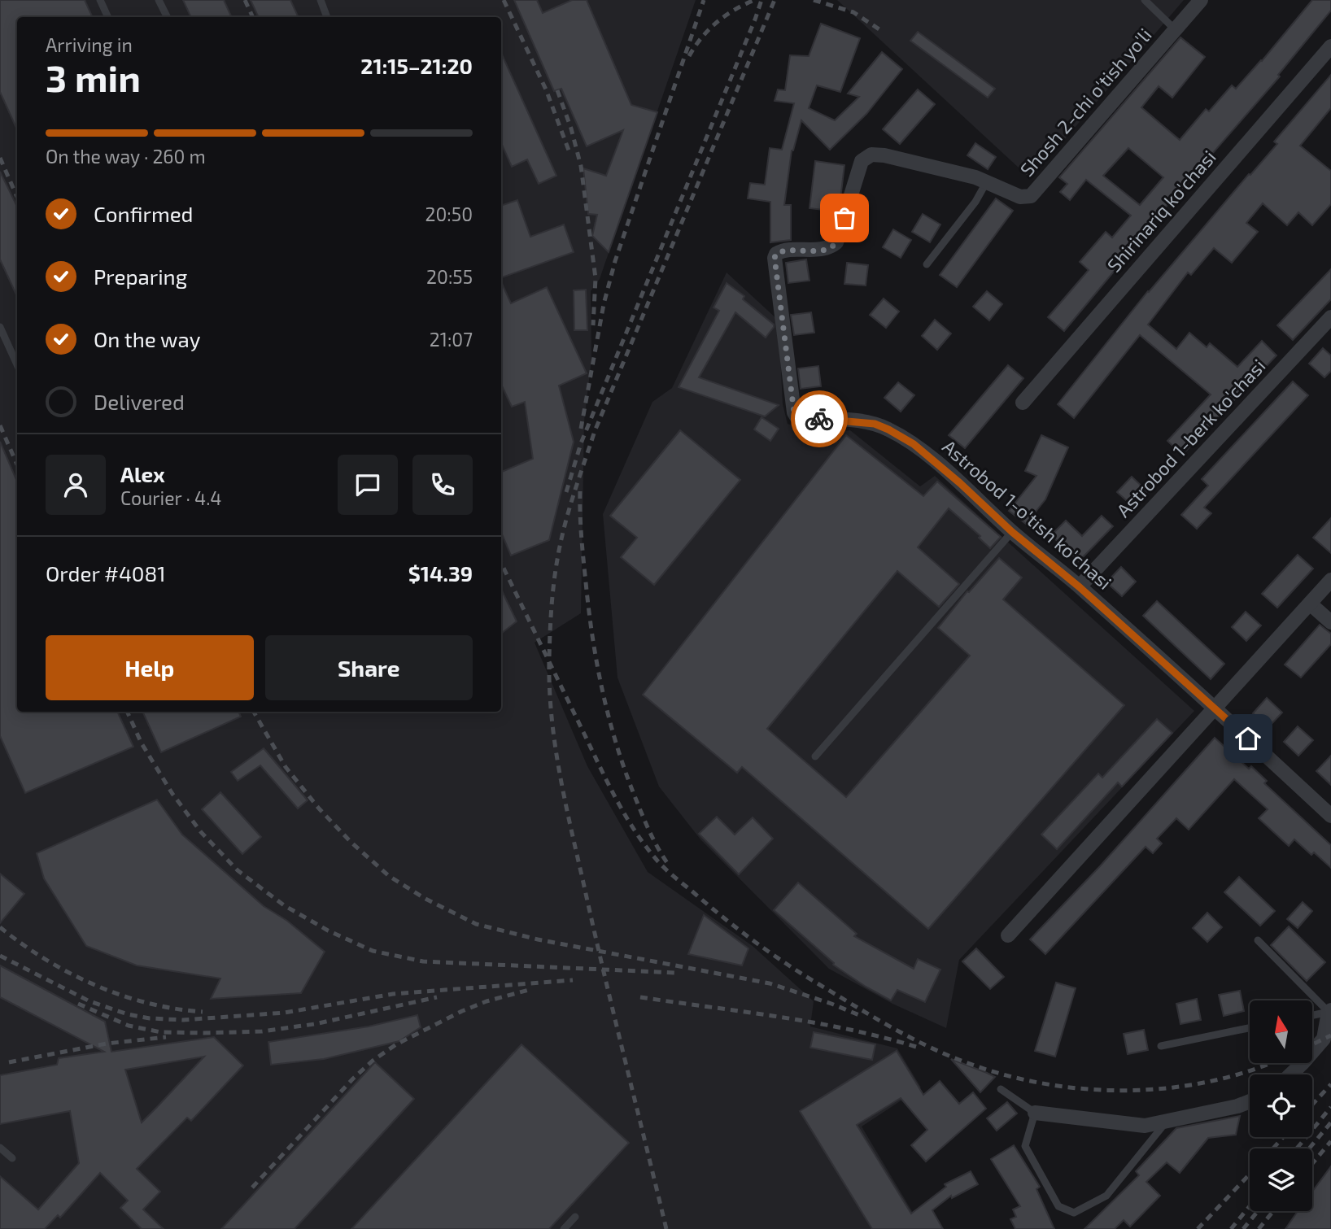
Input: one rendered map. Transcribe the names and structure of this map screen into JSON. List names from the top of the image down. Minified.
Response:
{"streets":{"street":["Shosh 2-chi o'tish yo'li","Shirinariq ko'chasi","Astrobod 1-berk ko'chasi","Astrobod 1-o'tish ko'chasi"]},"crossings":[["Shosh 2-chi o'tish yo'li","Astrobod 1-o'tish ko'chasi"],["Astrobod 1-berk ko'chasi","Astrobod 1-o'tish ko'chasi"]],"north":"top","page":{"heading":["3 min","Arriving in","21:15–21:20"],"panel":["Alex","Courier · 4.4","Order #4081","$14.39"],"bar":"On the way · 260 m","list":[["Confirmed","20:50"],["Preparing","20:55"],["On the way","21:07"],"Delivered"],"buttons":["Help","Share"]}}
